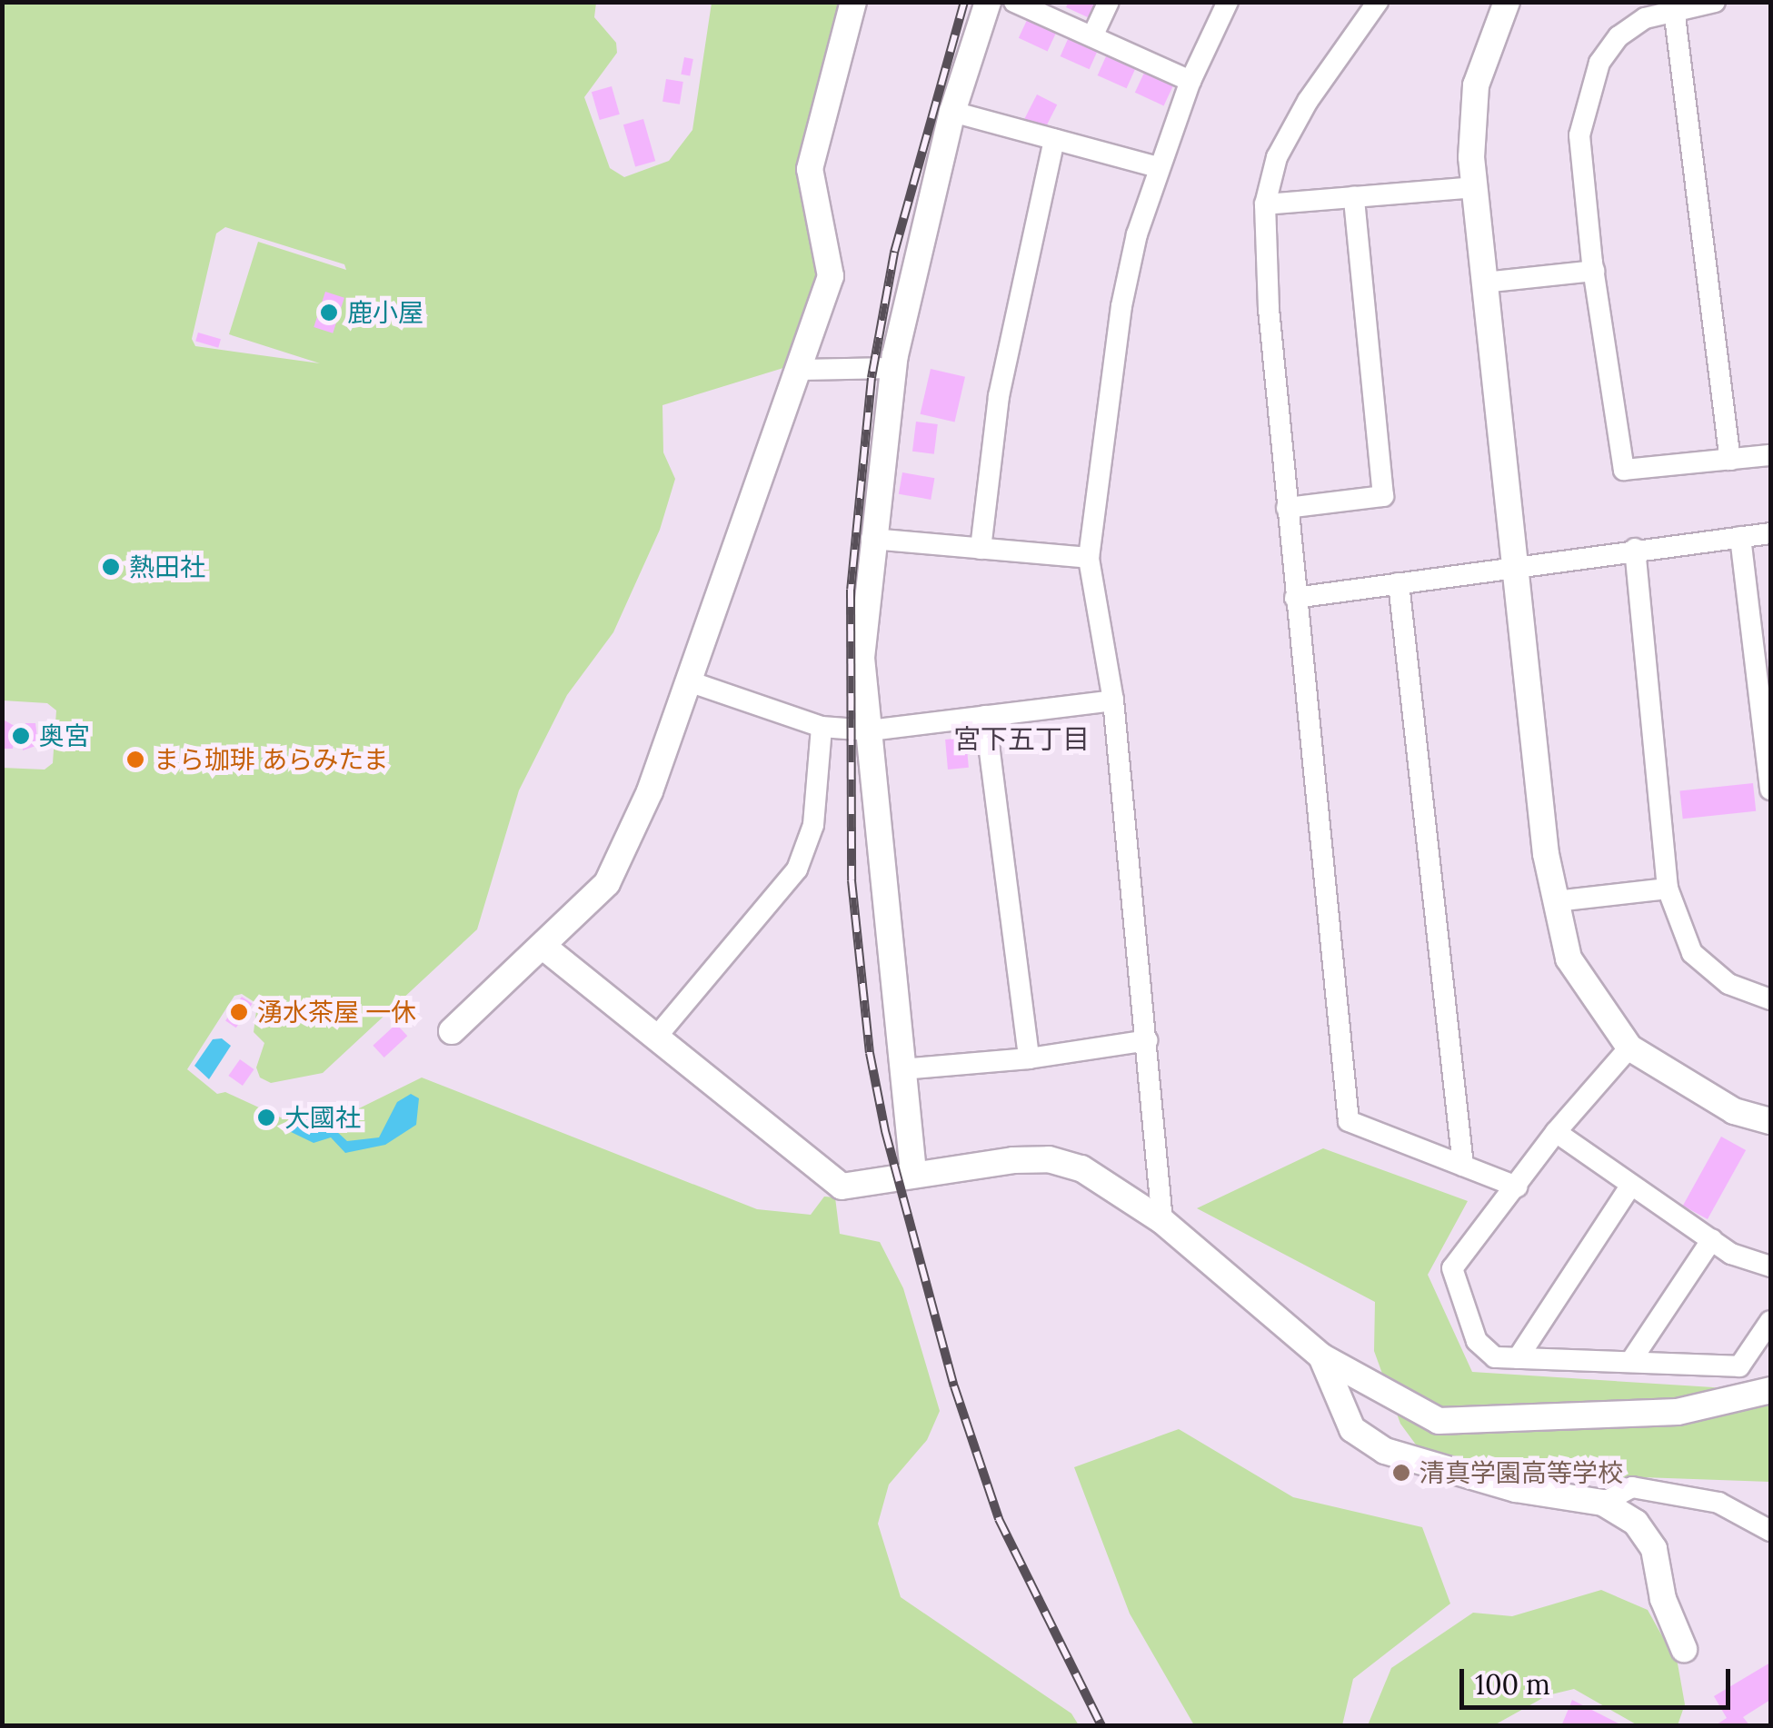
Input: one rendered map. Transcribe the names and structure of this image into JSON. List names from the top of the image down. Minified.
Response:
{"districts":["宮下五丁目"],"places":["鹿小屋","熱田社","奥宮","まら珈琲 あらみたま","湧水茶屋 一休","大國社","清真学園高等学校"],"scale_bar":"100 m"}
